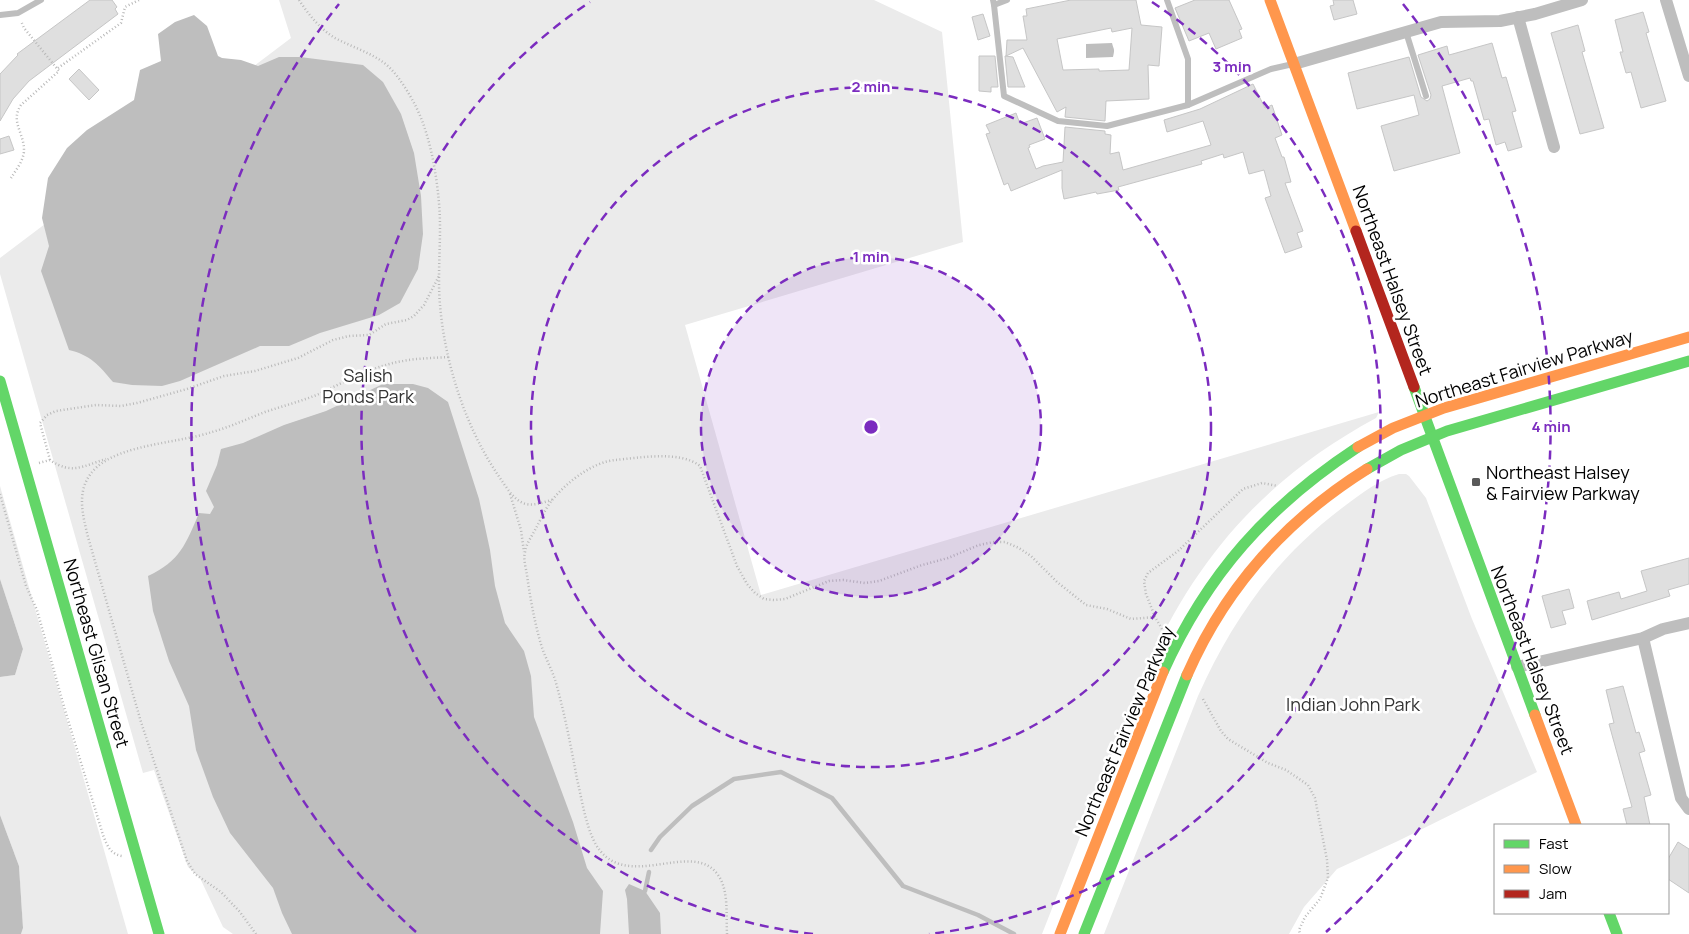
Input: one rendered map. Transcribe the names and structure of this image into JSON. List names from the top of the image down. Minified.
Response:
{"streets":{"main road":["Northeast Halsey Street","Northeast Fairview Parkway","Northeast Glisan Street"]},"crossings":[["Northeast Halsey Street","Northeast Fairview Parkway"]],"parks":["Salish Ponds Park","Indian John Park"],"places":{"transit":["Northeast Halsey & Fairview Parkway"]},"legend":["Fast","Slow","Jam"],"rings":["3 min","2 min","1 min","4 min"]}
